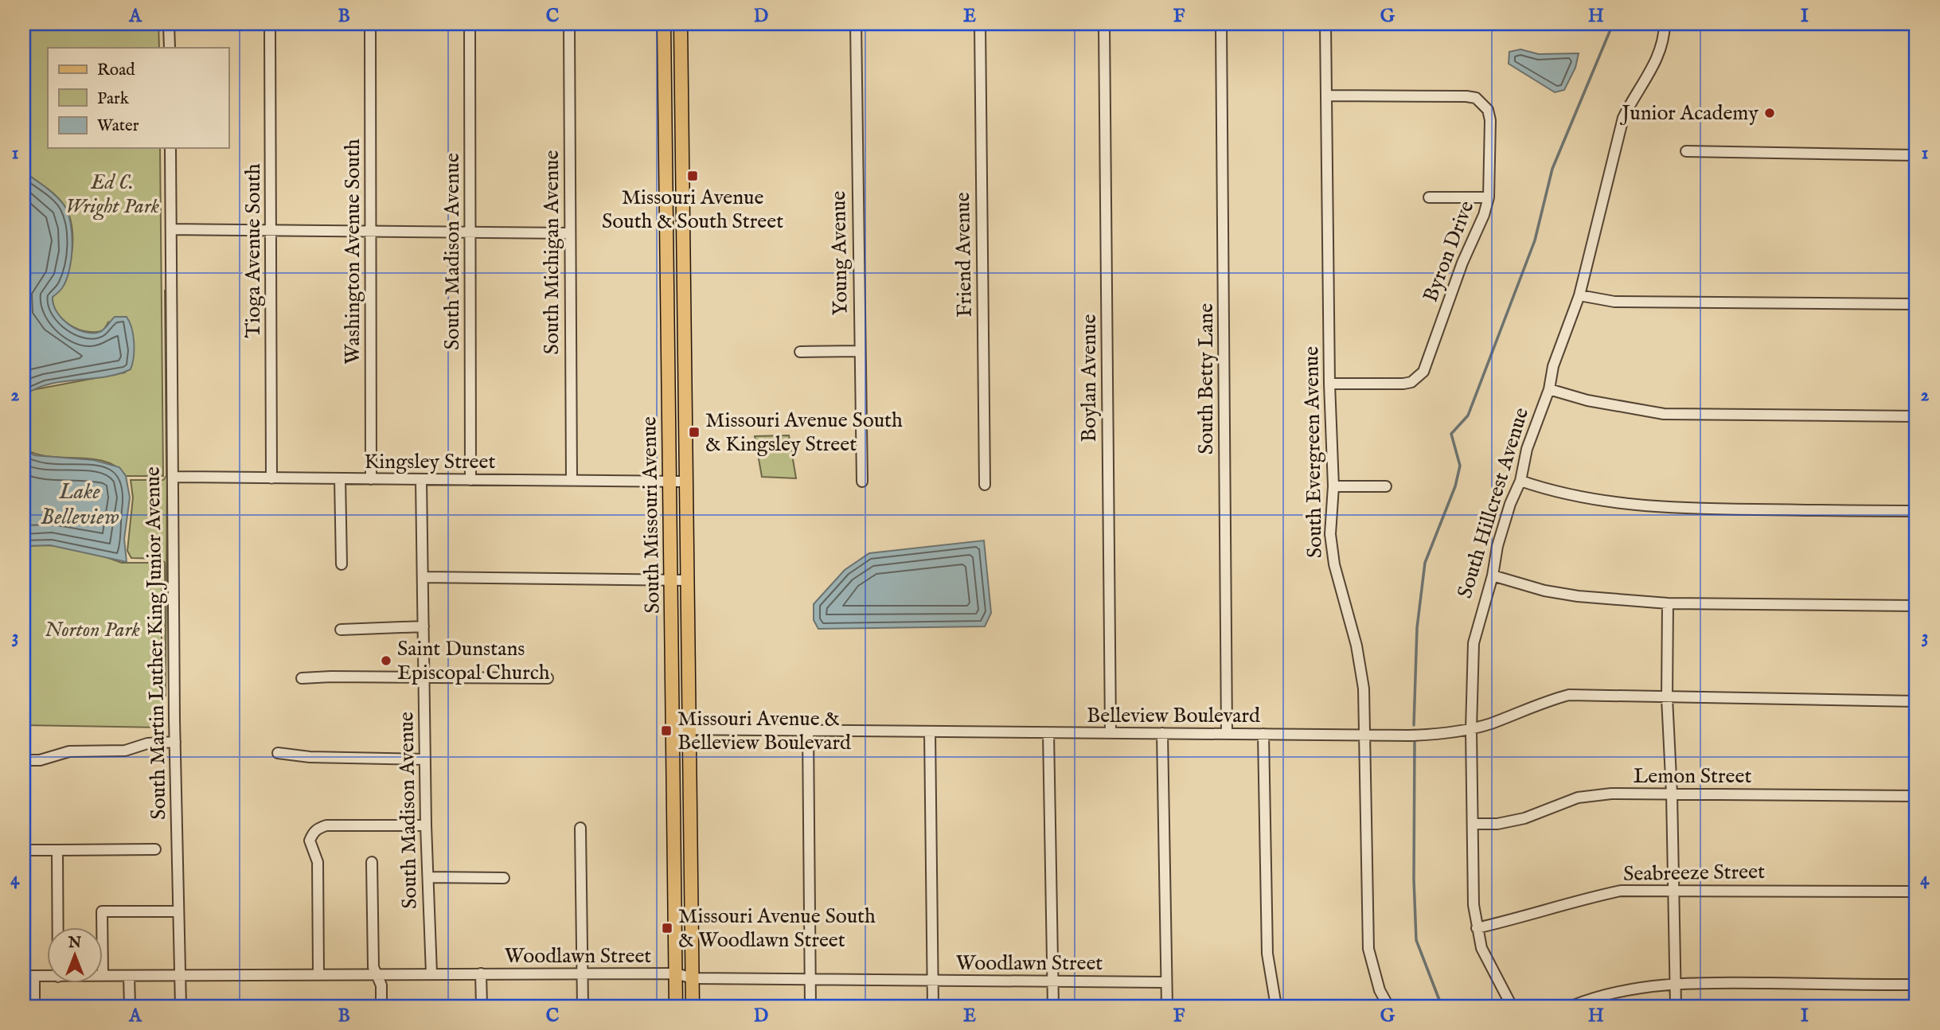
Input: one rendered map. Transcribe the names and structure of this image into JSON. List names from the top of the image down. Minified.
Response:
{"streets":{"main road":["South Missouri Avenue"],"street":["Tioga Avenue South","Washington Avenue South","South Madison Avenue","Byron Drive","South Michigan Avenue","Young Avenue","Friend Avenue","Boylan Avenue","South Betty Lane","South Evergreen Avenue","Kingsley Street","South Hillcrest Avenue","South Martin Luther King Junior Avenue","Belleview Boulevard","Lemon Street","Seabreeze Street","Woodlawn Street"]},"crossings":[["Tioga Avenue South","Kingsley Street"],["Washington Avenue South","Kingsley Street"],["South Madison Avenue","Kingsley Street"],["South Madison Avenue","Woodlawn Street"],["Byron Drive","South Evergreen Avenue"],["South Michigan Avenue","Kingsley Street"],["Boylan Avenue","Belleview Boulevard"],["South Betty Lane","Belleview Boulevard"],["South Evergreen Avenue","Belleview Boulevard"],["Kingsley Street","South Missouri Avenue"],["Kingsley Street","South Martin Luther King Junior Avenue"],["South Hillcrest Avenue","Belleview Boulevard"],["South Hillcrest Avenue","Lemon Street"],["South Hillcrest Avenue","Seabreeze Street"],["South Missouri Avenue","Belleview Boulevard"],["South Missouri Avenue","Woodlawn Street"],["South Martin Luther King Junior Avenue","Woodlawn Street"]],"water":["Lake Belleview"],"parks":["Ed C. Wright Park","Norton Park"],"places":{"other":["Junior Academy","Saint Dunstans Episcopal Church"],"transit":["Missouri Avenue South & South Street","Missouri Avenue South & Kingsley Street","Missouri Avenue & Belleview Boulevard","Missouri Avenue South & Woodlawn Street"]},"legend":["Road","Park","Water"],"north":"top","grid":{"columns":["A","B","C","D","E","F","G","H","I"],"rows":["1","2","3","4"]}}
